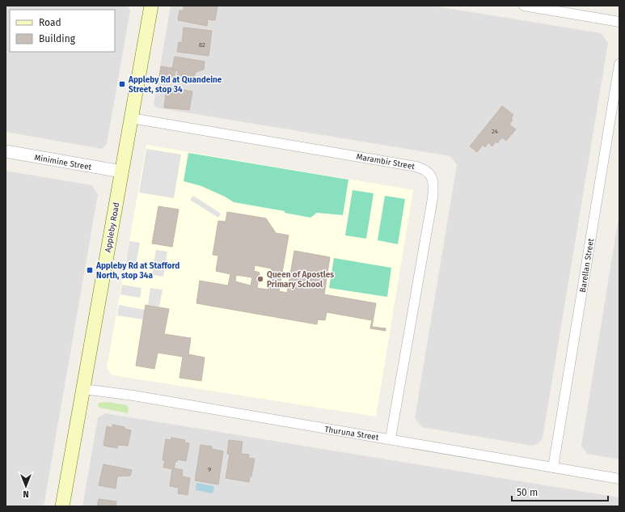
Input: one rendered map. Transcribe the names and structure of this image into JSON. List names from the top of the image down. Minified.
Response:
{"streets":{"main road":["Appleby Road"],"street":["Marambir Street","Minimine Street","Barellan Street","Thuruna Street"]},"crossings":[["Marambir Street","Appleby Road"],["Marambir Street","Thuruna Street"],["Minimine Street","Appleby Road"],["Appleby Road","Thuruna Street"],["Barellan Street","Thuruna Street"]],"places":{"transit":["Appleby Rd at Quandeine Street, stop 34","Appleby Rd at Stafford North, stop 34a"],"other":["Queen of Apostles Primary School"]},"house_numbers":["62","24","9"],"legend":["Road","Building"],"scale_bar":"50 m","north":"bottom"}
